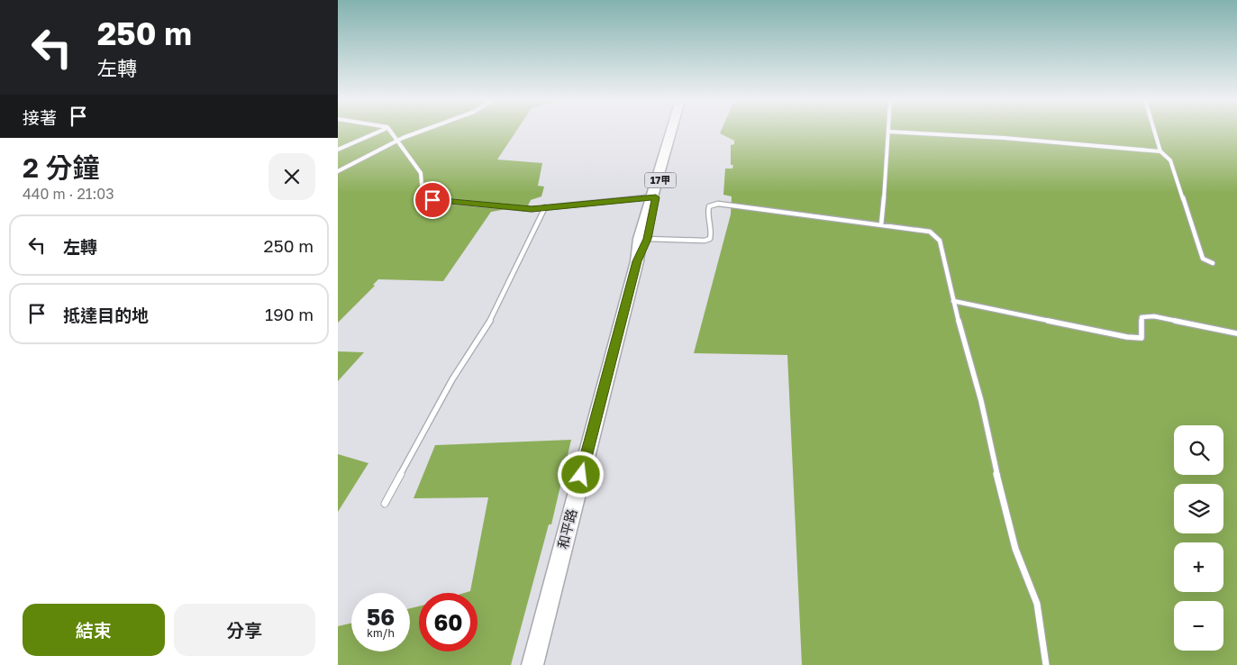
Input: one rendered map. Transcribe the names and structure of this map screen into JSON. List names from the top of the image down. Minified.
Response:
{"streets":{"main road":["17甲","和平路"]},"page":{"turn":["250 m","左轉"],"then":"接著","heading":["2 分鐘","440 m · 21:03"],"list":[{"name":"左轉","value":"250 m"},{"name":"抵達目的地","value":"190 m"}],"map_buttons":["+","−"],"speed":"56 km/h","limit":"60","buttons":["結束","分享"]}}
